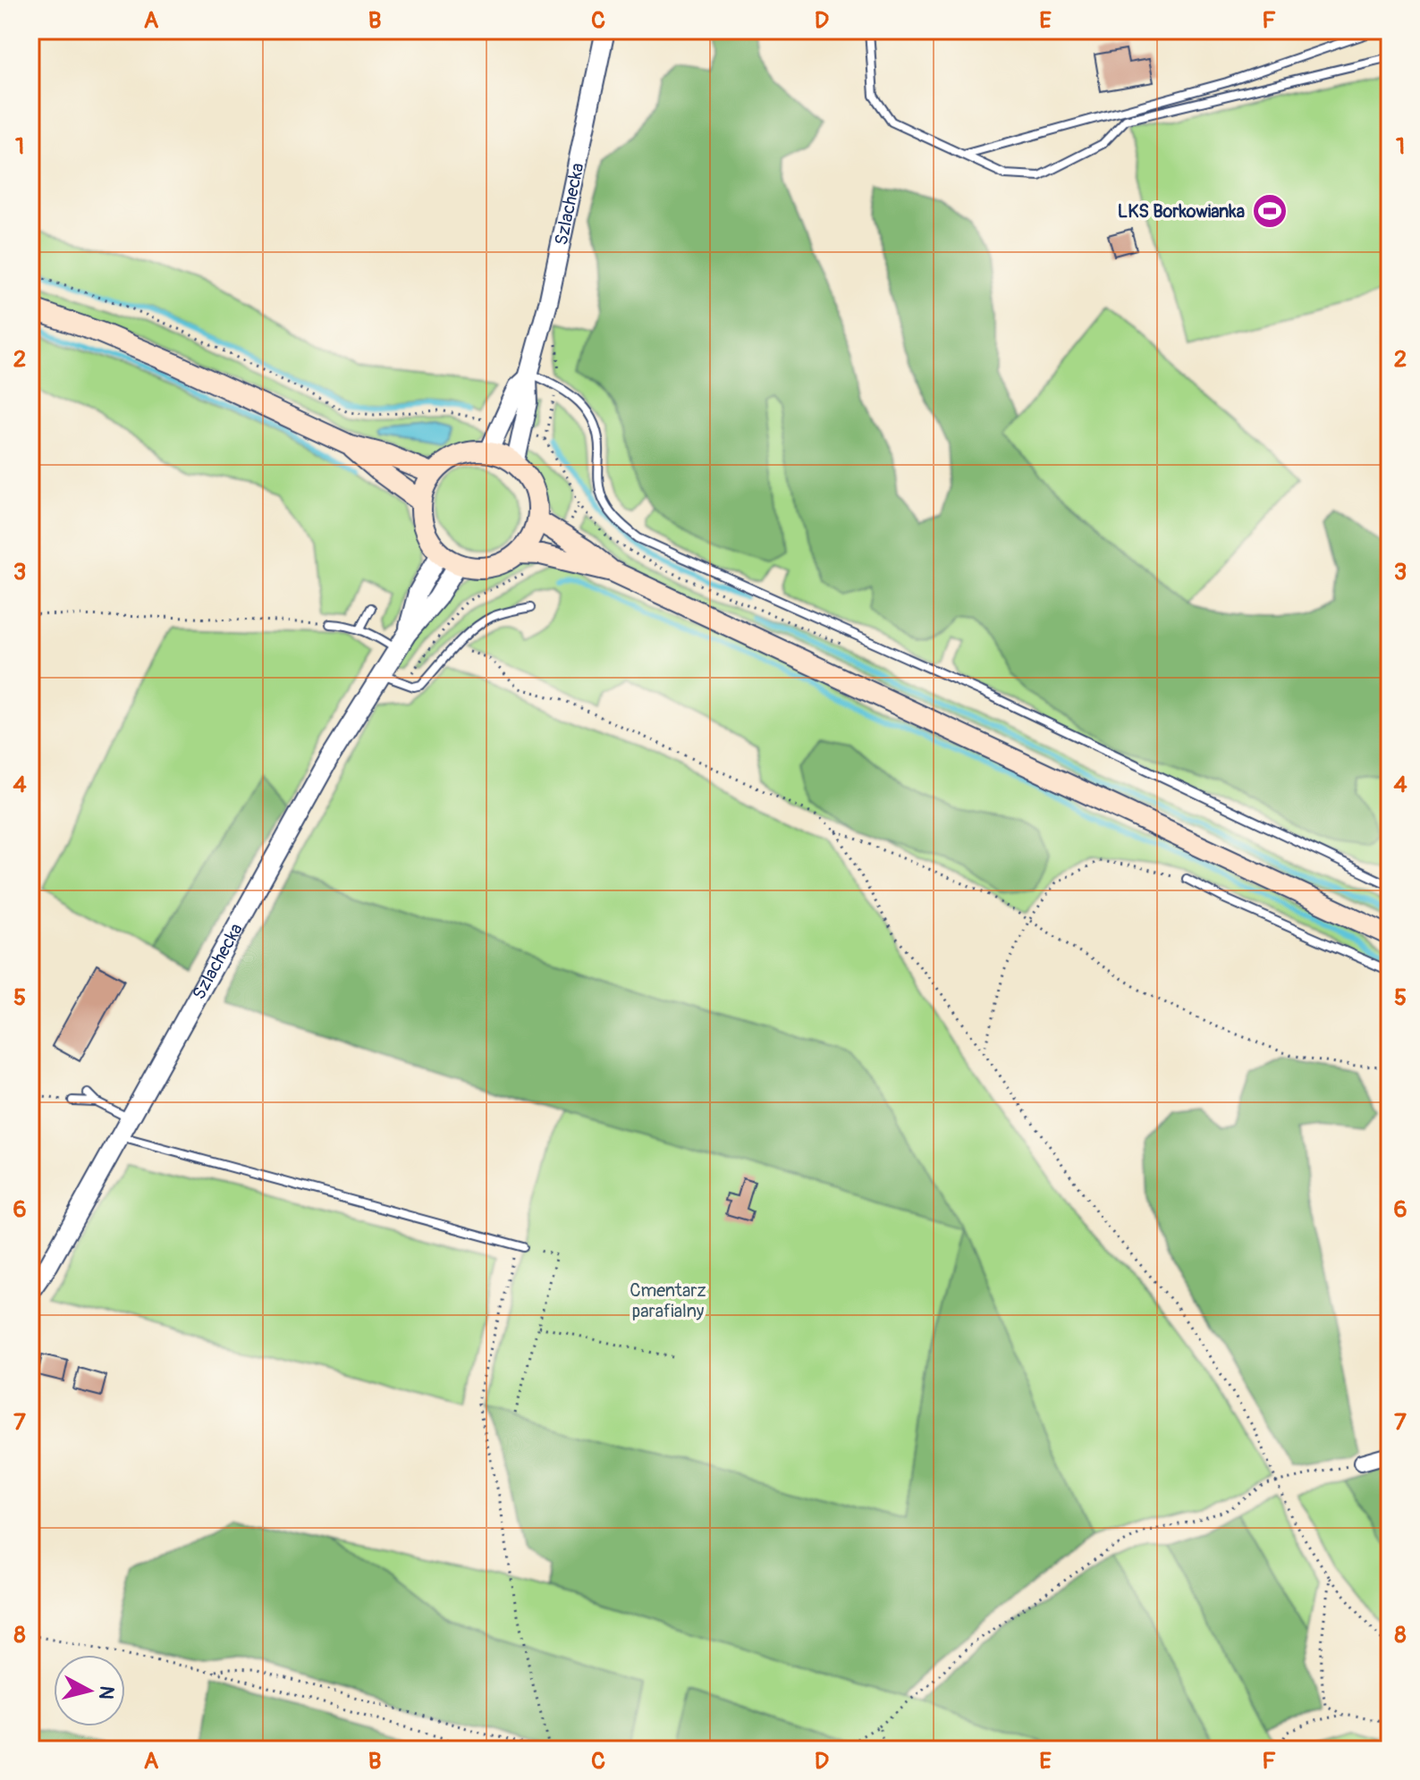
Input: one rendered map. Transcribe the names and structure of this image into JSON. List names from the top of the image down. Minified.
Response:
{"streets":{"street":["Szlachecka"]},"parks":["Cmentarz parafialny"],"places":{"sports":["LKS Borkowianka"]},"north":"right","grid":{"columns":["A","B","C","D","E","F"],"rows":["1","2","3","4","5","6","7","8"]}}
